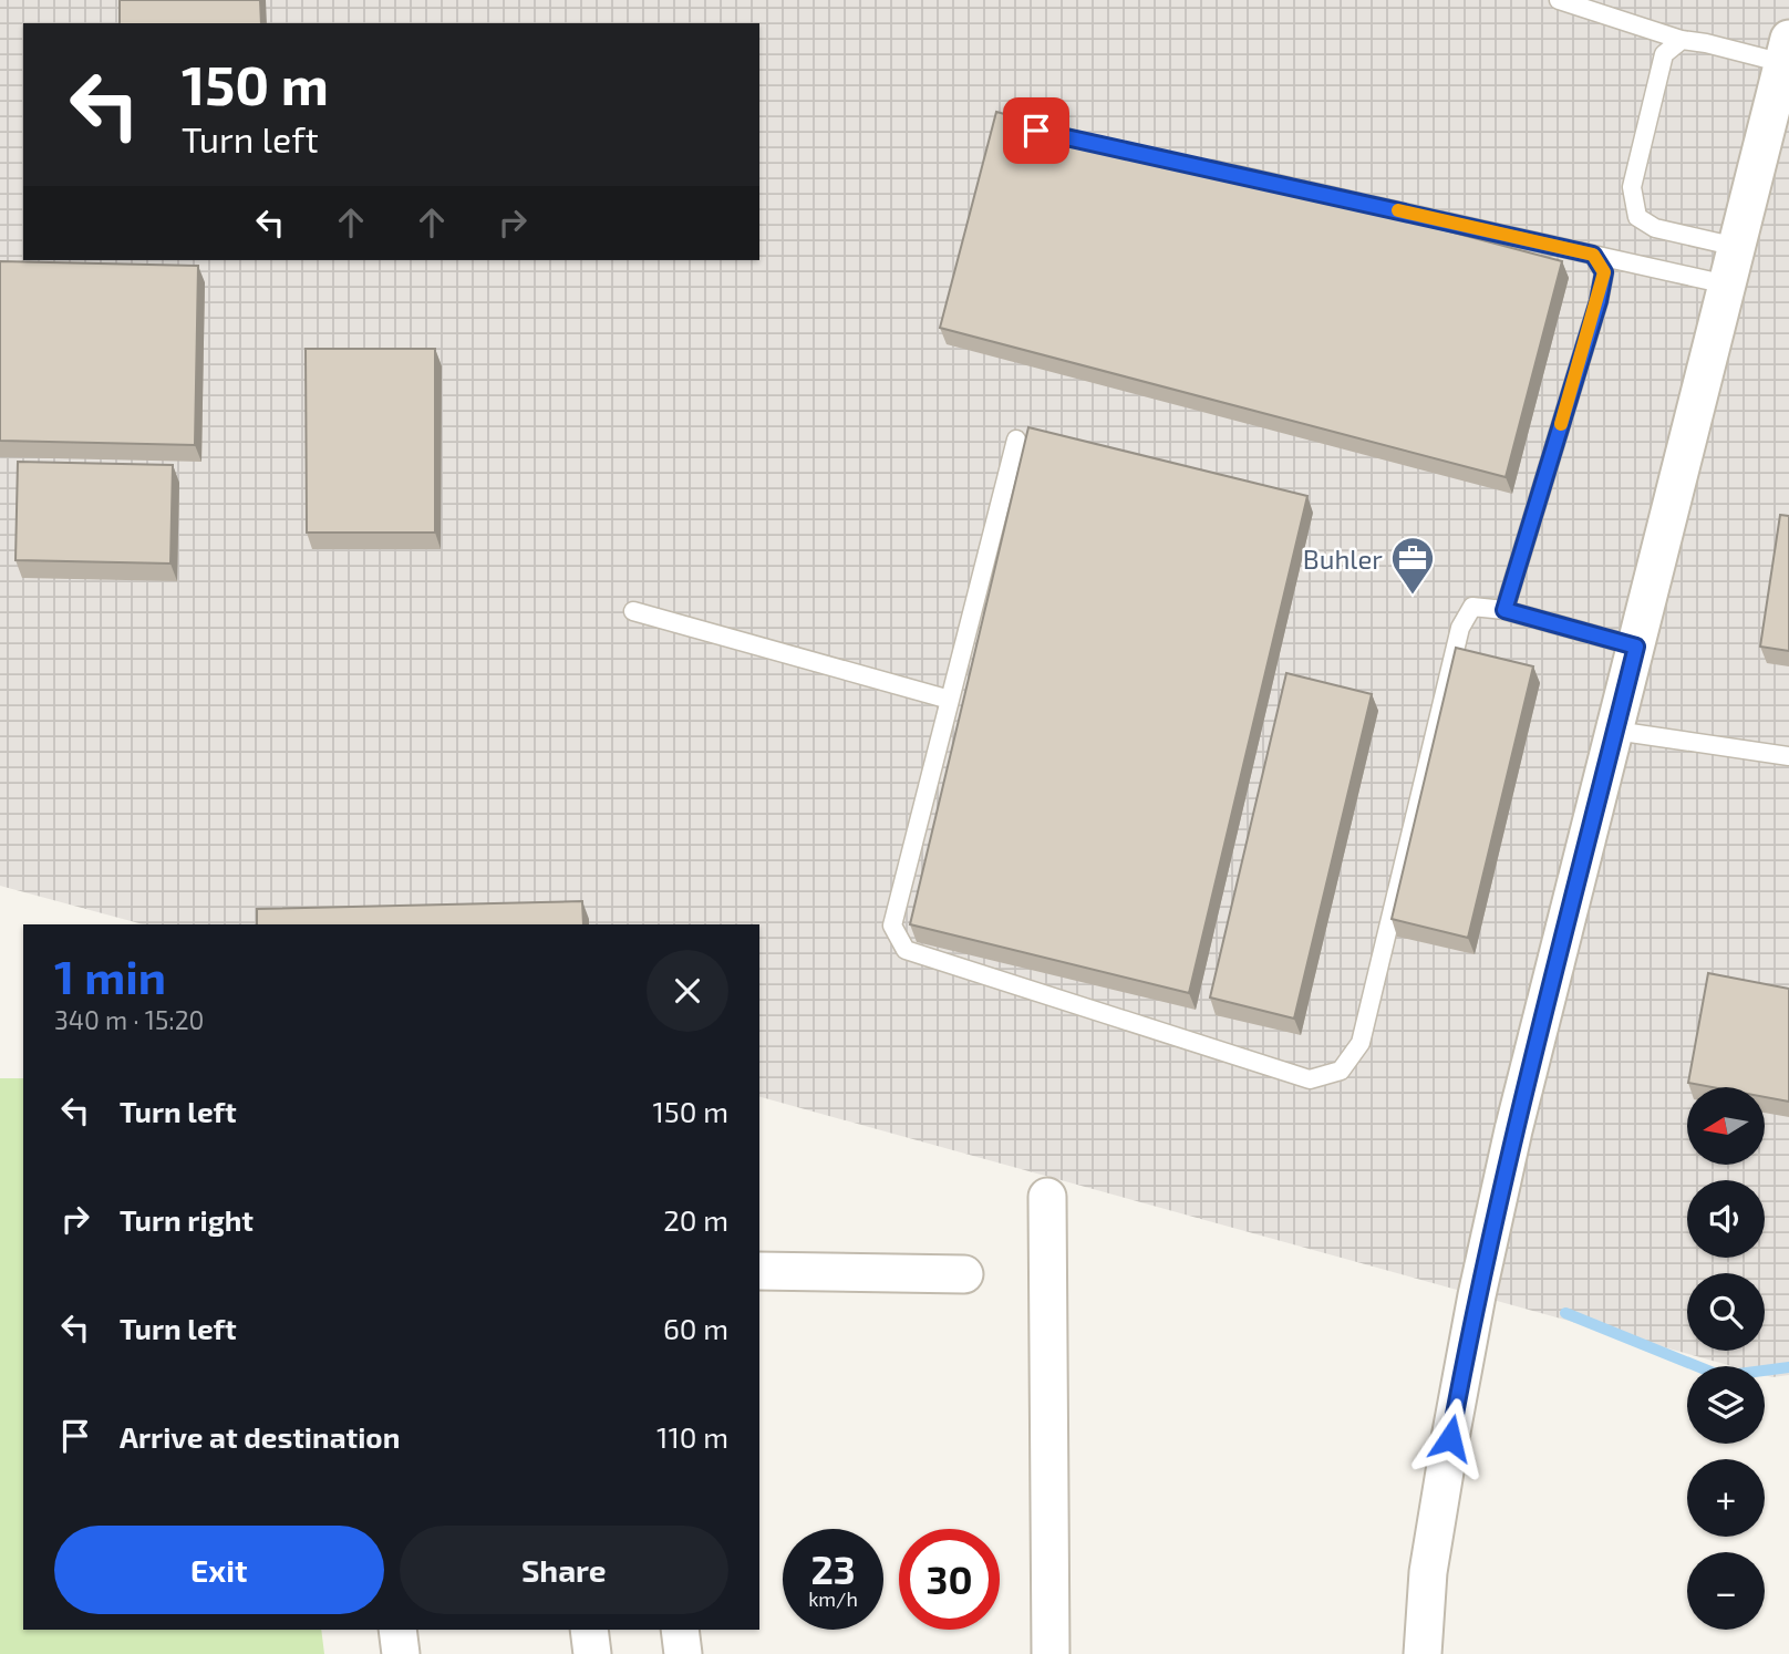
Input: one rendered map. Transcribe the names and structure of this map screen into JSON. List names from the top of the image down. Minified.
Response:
{"places":{"office":["Buhler"]},"north":"left","page":{"turn":["150 m","Turn left"],"heading":["1 min","340 m · 15:20"],"list":[{"name":"Turn left","value":"150 m"},{"name":"Turn right","value":"20 m"},{"name":"Turn left","value":"60 m"},{"name":"Arrive at destination","value":"110 m"}],"map_buttons":["+","−"],"buttons":["Exit","Share"],"speed":"23 km/h","limit":"30"}}
